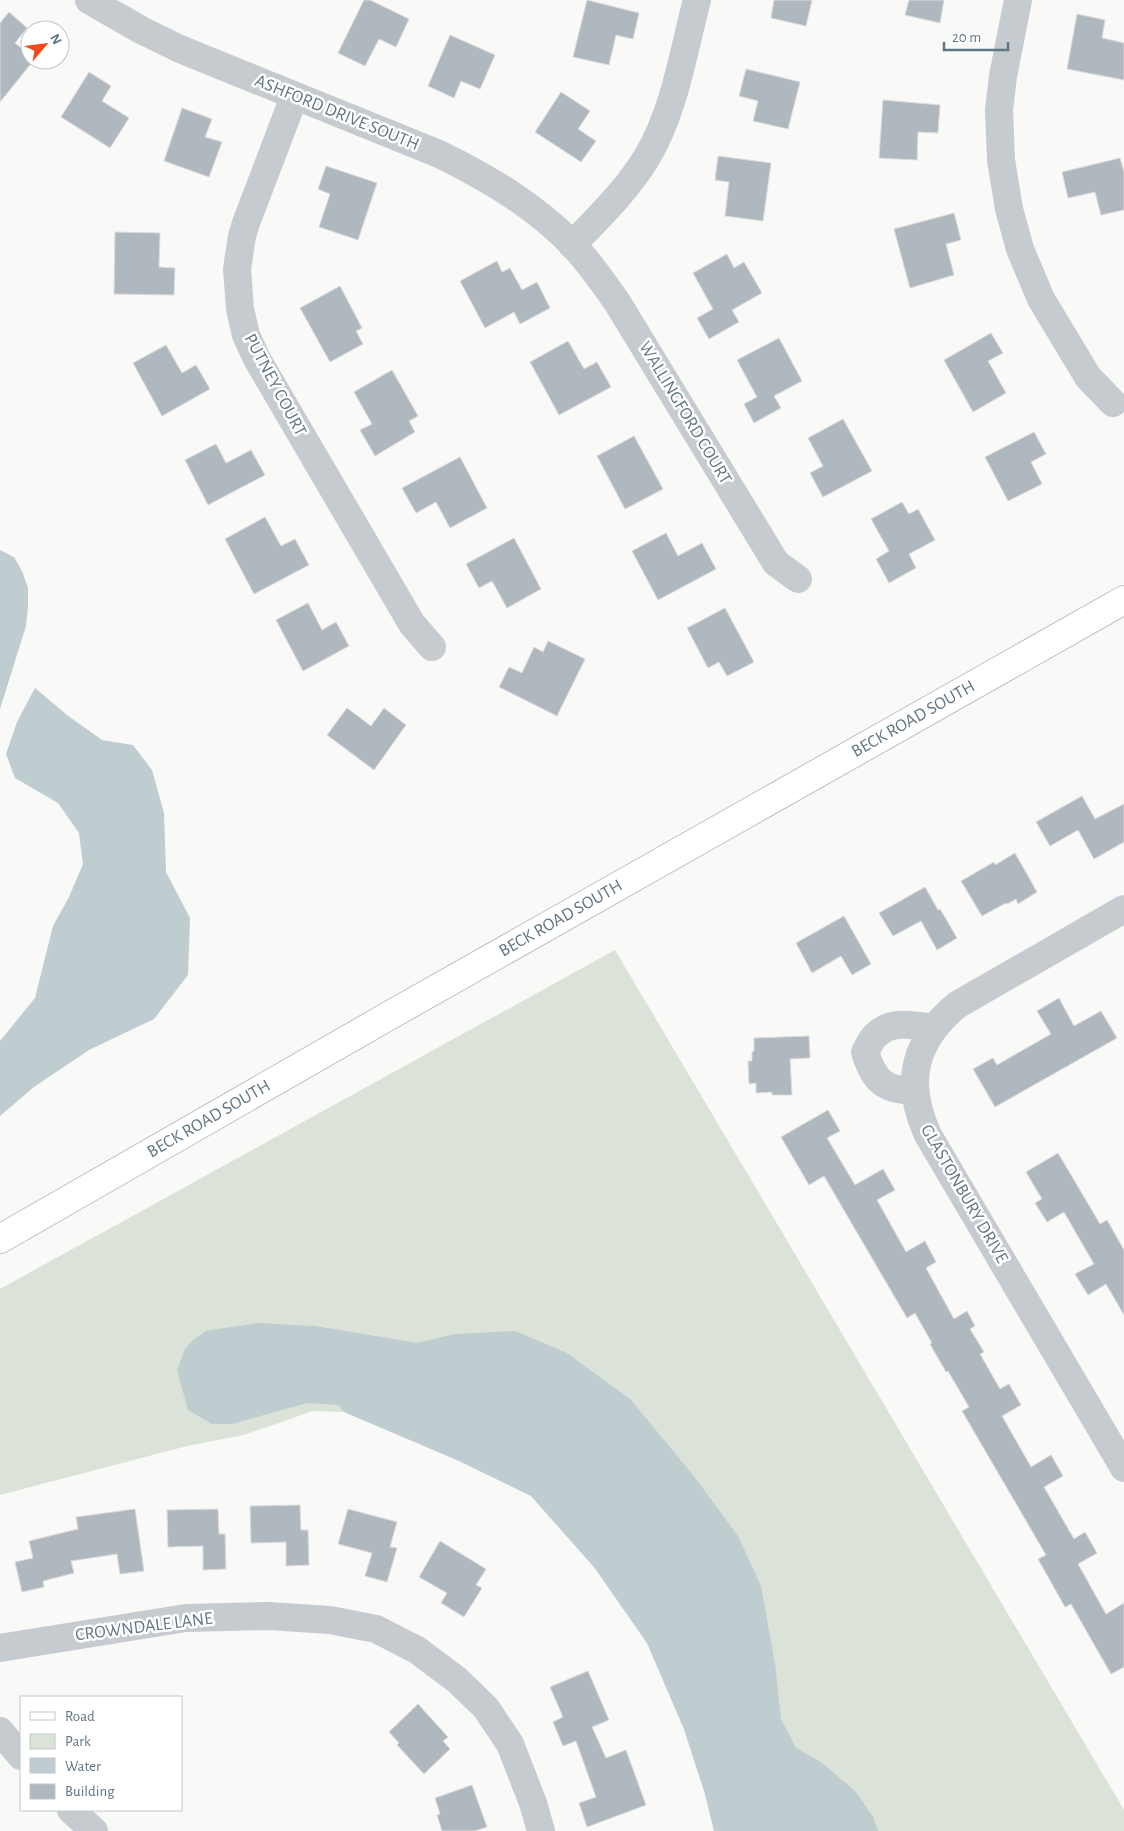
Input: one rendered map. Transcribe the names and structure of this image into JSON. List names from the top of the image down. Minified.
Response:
{"streets":{"main road":["BECK ROAD SOUTH"],"street":["ASHFORD DRIVE SOUTH","PUTNEY COURT","WALLINGFORD COURT","GLASTONBURY DRIVE","CROWNDALE LANE"]},"crossings":[["ASHFORD DRIVE SOUTH","PUTNEY COURT"],["ASHFORD DRIVE SOUTH","WALLINGFORD COURT"]],"legend":["Road","Park","Water","Building"],"scale_bar":"20 m","north":"top right"}
